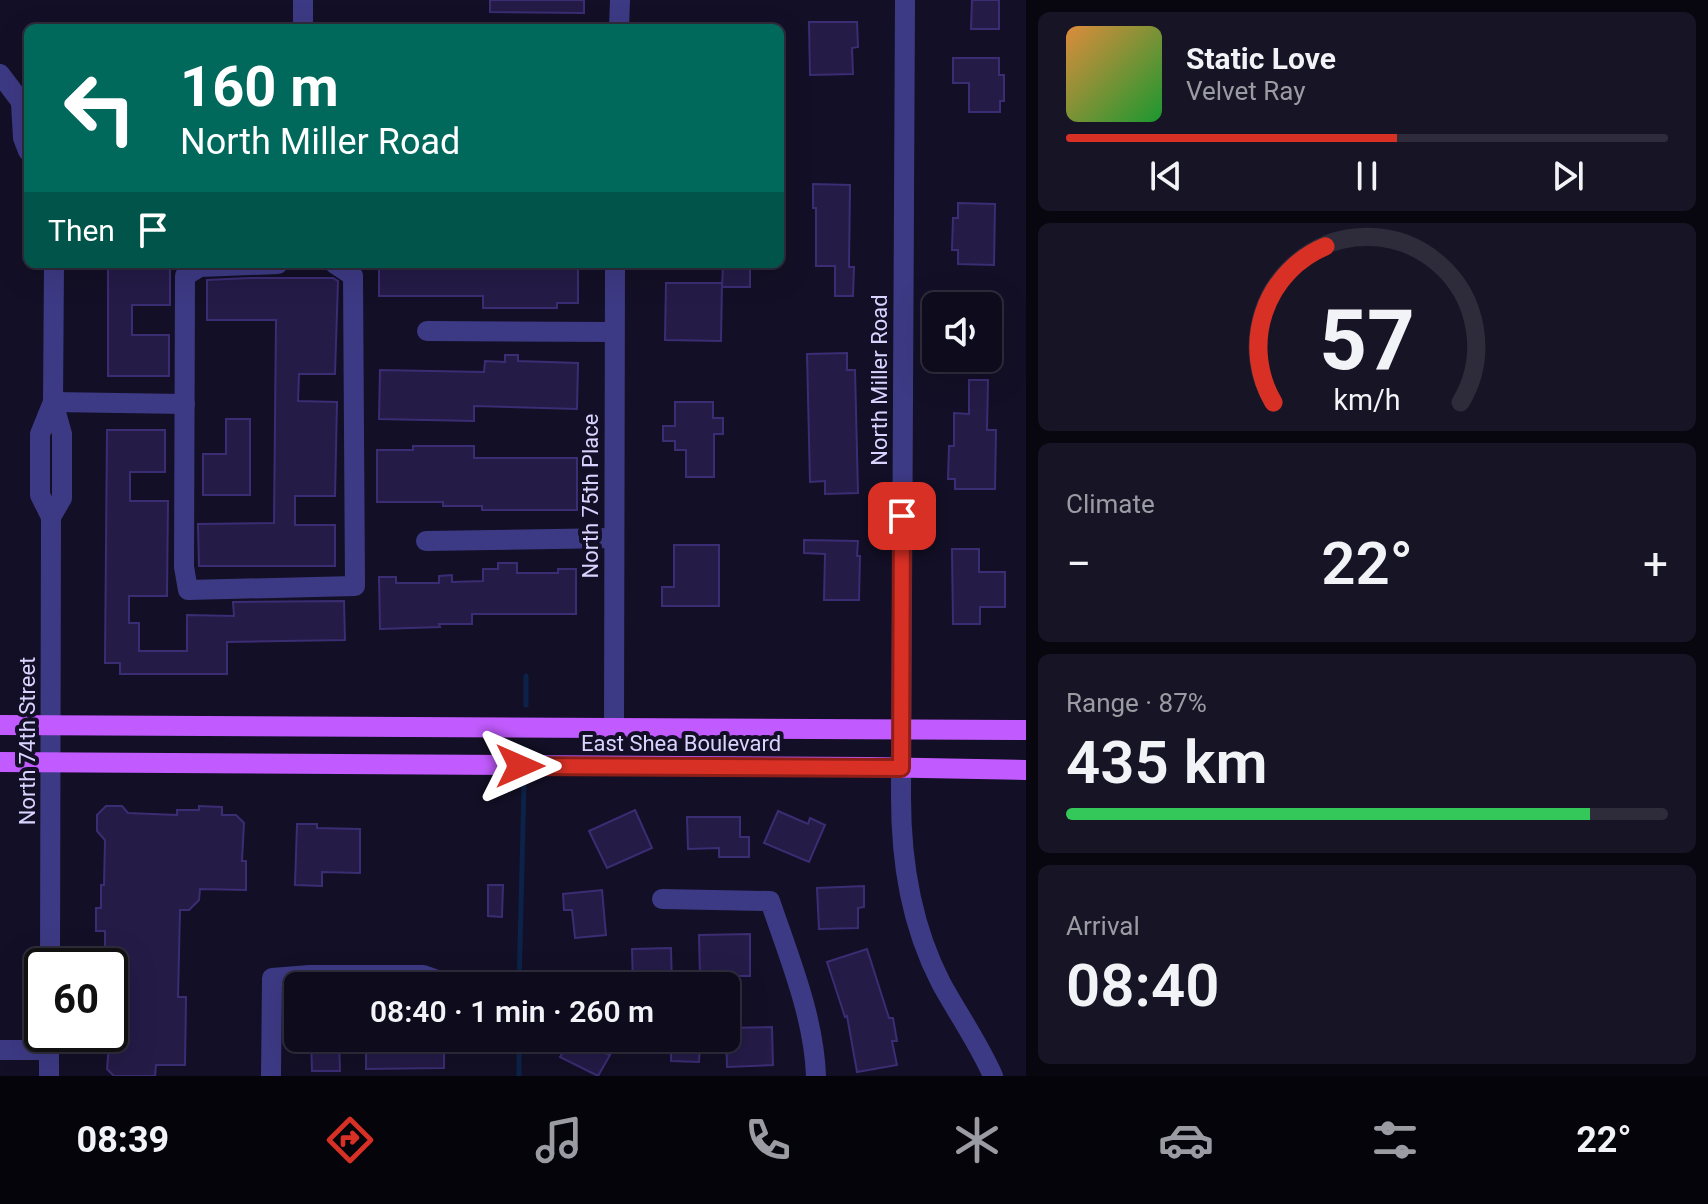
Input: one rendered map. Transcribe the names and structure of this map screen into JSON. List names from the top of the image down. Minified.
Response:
{"streets":{"main road":["East Shea Boulevard"],"street":["North Miller Road","North 75th Place","North 74th Street"]},"crossings":[["North Miller Road","East Shea Boulevard"],["North 75th Place","East Shea Boulevard"],["North 74th Street","East Shea Boulevard"]],"page":{"turn":["160 m","North Miller Road"],"song":["Static Love","Velvet Ray"],"then":"Then","tile":["Climate",["Range · 87%","435 km"],["Arrival","08:40"]],"heat":["−","22°","+"],"limit":"60","trip":"08:40 · 1 min · 260 m","tabs":["08:39","22°"],"gauge":["57","km/h"]}}
